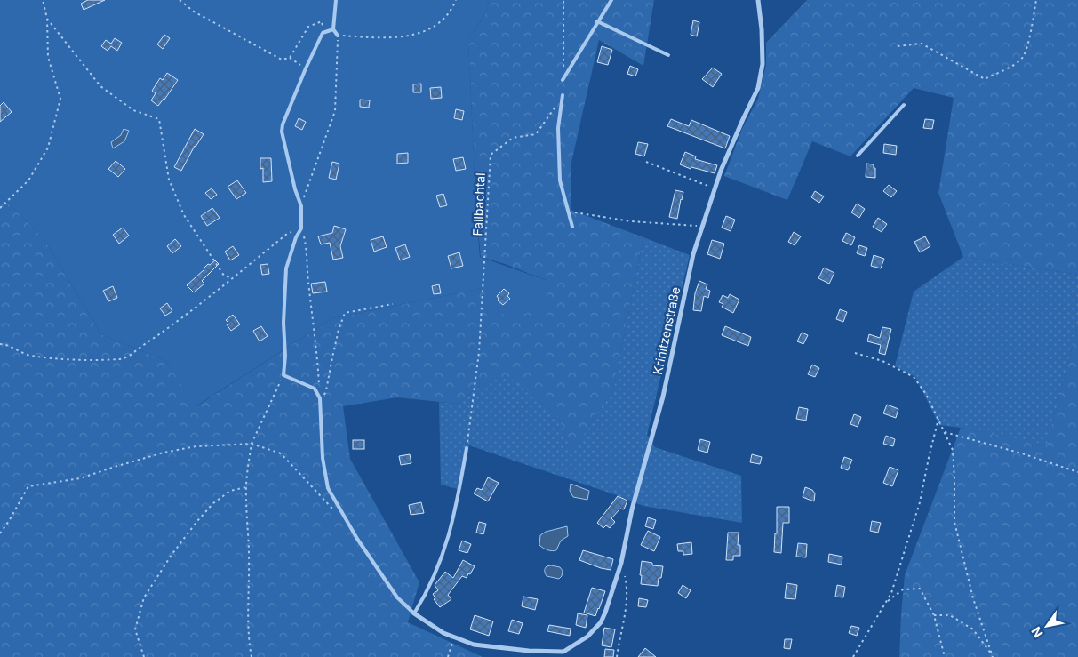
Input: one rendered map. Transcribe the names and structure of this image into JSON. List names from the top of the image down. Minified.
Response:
{"streets":{"street":["Krinitzenstraße"],"path":["Fallbachtal"]},"north":"bottom left"}
